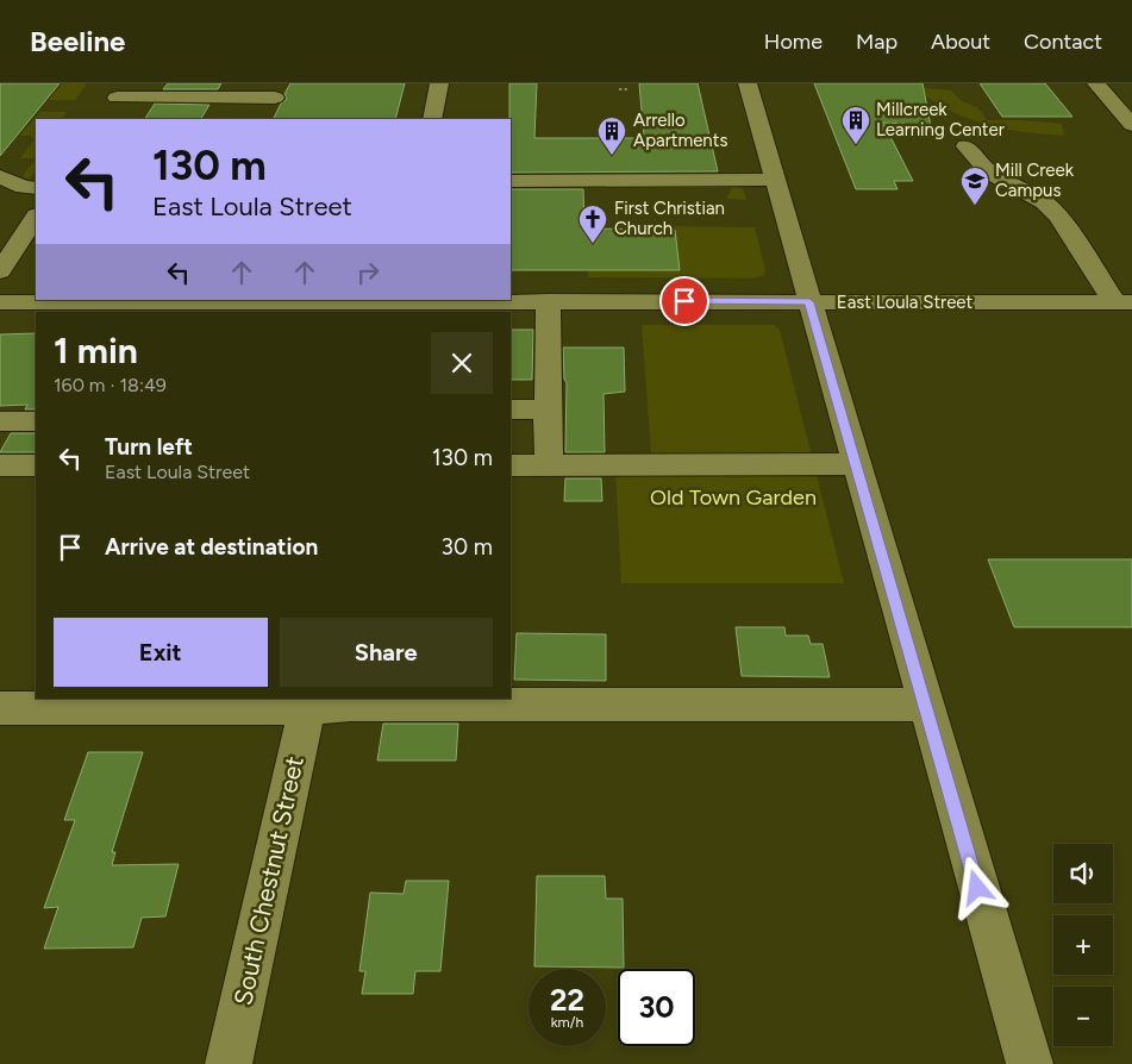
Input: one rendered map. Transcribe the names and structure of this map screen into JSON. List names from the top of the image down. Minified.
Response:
{"streets":{"street":["East Loula Street","South Chestnut Street"]},"parks":["Old Town Garden"],"places":{"building":["Millcreek Learning Center","Arrello Apartments"],"school or university":["Mill Creek Campus"],"church":["First Christian Church"]},"page":{"header":"Beeline","nav":["Home","Map","About","Contact"],"turn":["130 m","East Loula Street"],"heading":["1 min","160 m · 18:49"],"list":[{"name":"Turn left","note":"East Loula Street","value":"130 m"},{"name":"Arrive at destination","value":"30 m"}],"buttons":["Exit","Share"],"map_buttons":["+","−"],"speed":"22 km/h","limit":"30"}}
